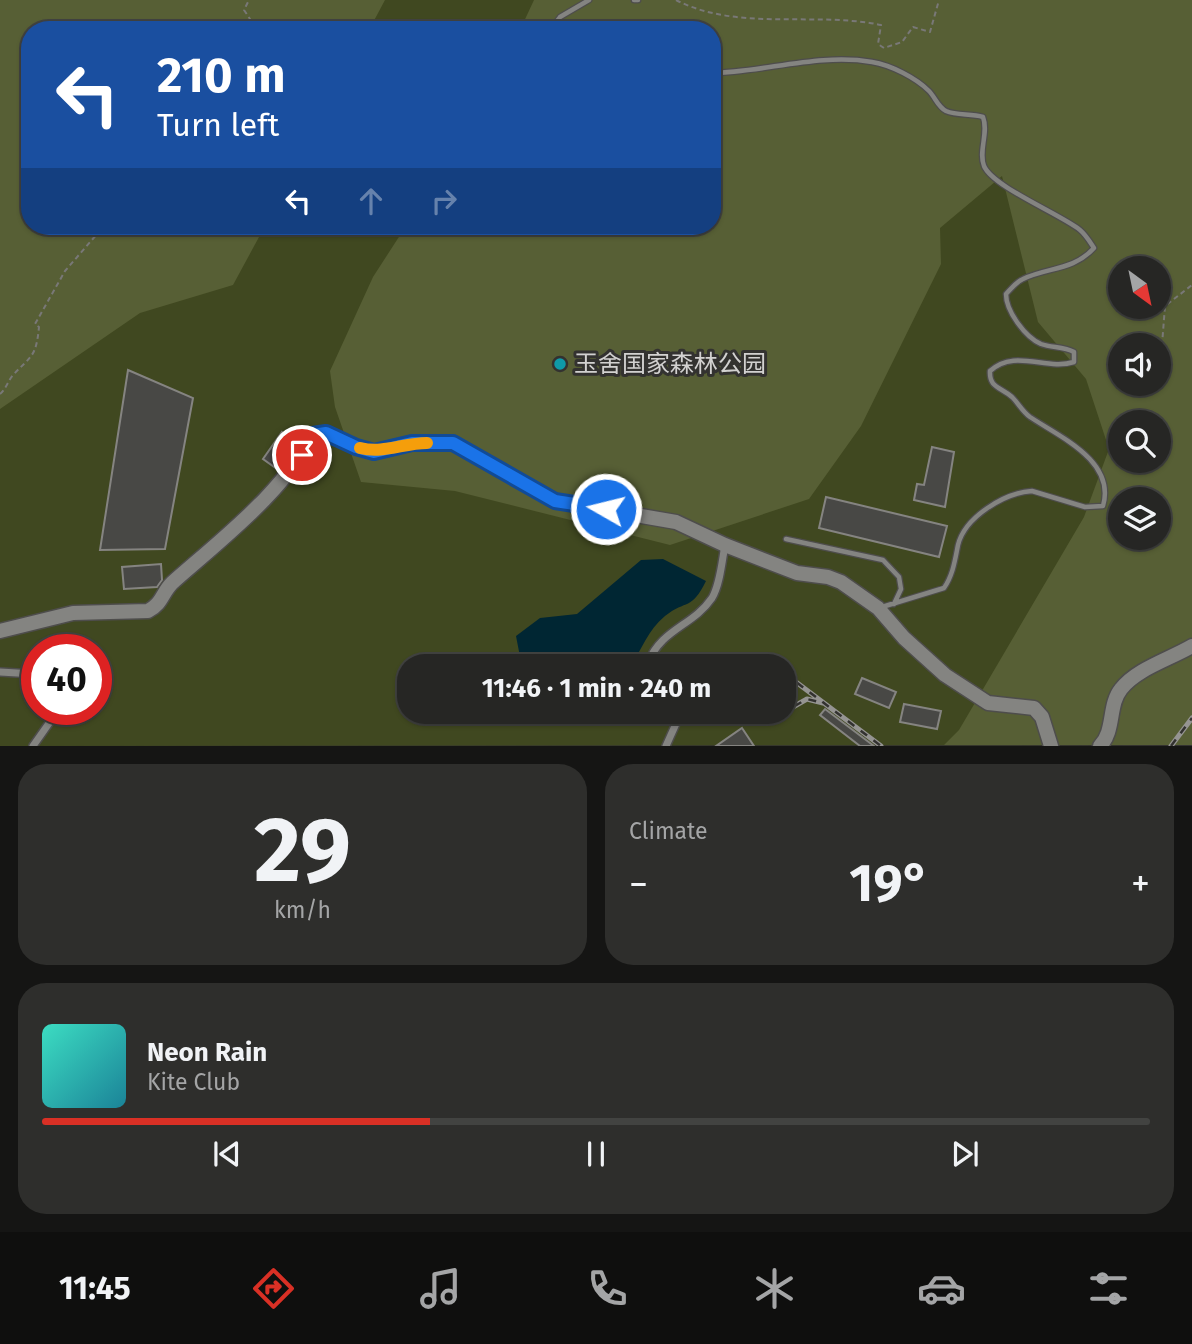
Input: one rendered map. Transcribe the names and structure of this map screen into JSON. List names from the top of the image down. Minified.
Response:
{"places":["玉舍国家森林公园"],"north":"bottom right","page":{"turn":["210 m","Turn left"],"limit":"40","trip":"11:46 · 1 min · 240 m","tile":[["29","km/h"],"Climate"],"heat":["−","19°","+"],"song":["Neon Rain","Kite Club"],"tabs":"11:45"}}
